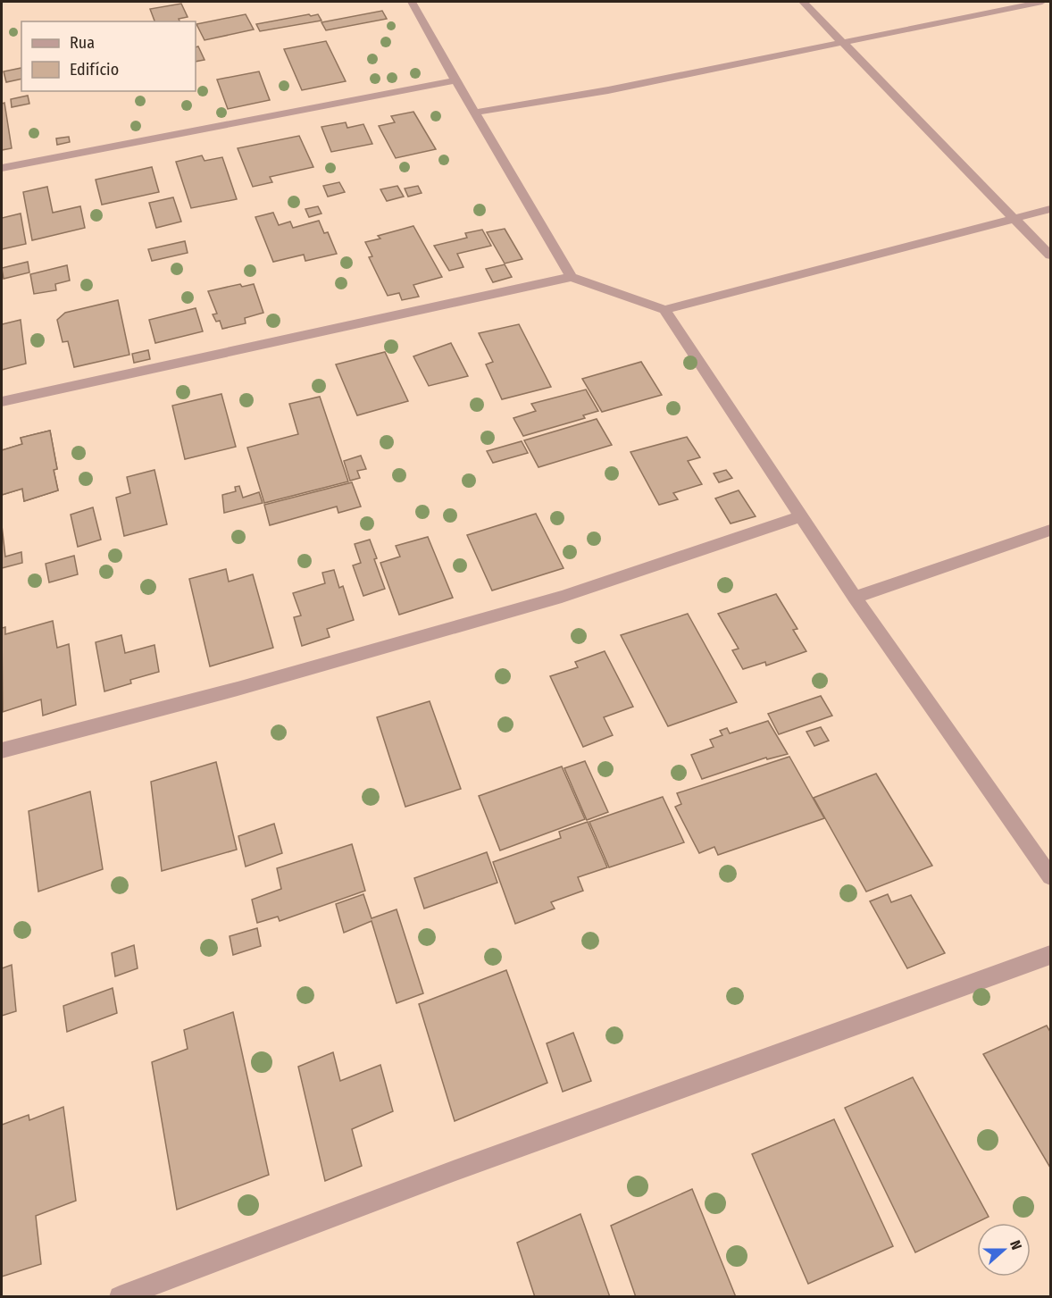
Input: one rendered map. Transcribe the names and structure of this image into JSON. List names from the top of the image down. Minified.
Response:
{"legend":["Rua","Edifício"],"north":"right"}
